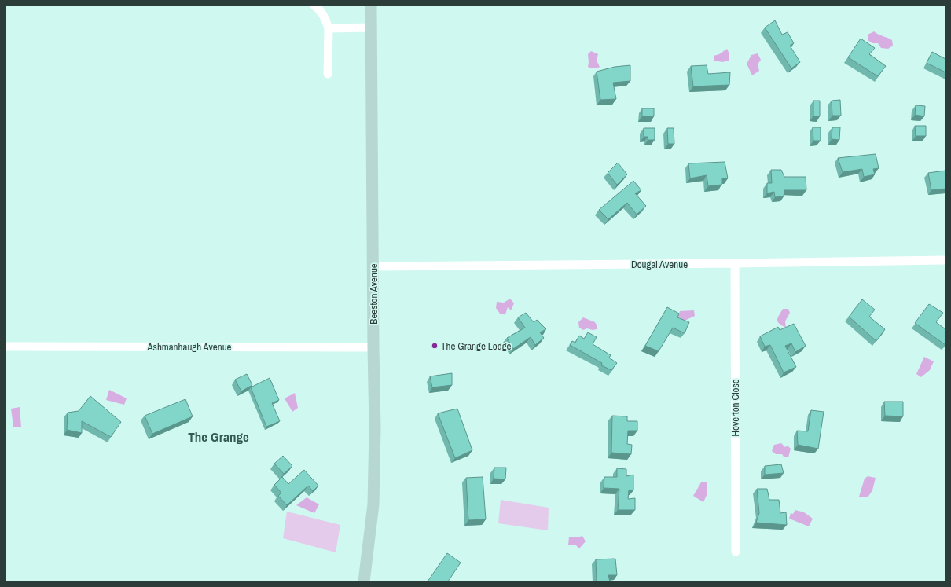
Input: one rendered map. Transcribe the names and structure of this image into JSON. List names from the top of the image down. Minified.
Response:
{"streets":{"street":["Dougal Avenue","Beeston Avenue","Ashmanhaugh Avenue","Hoverton Close"]},"crossings":[["Dougal Avenue","Beeston Avenue"],["Dougal Avenue","Hoverton Close"],["Beeston Avenue","Ashmanhaugh Avenue"]],"districts":["The Grange"],"places":["The Grange Lodge"]}
